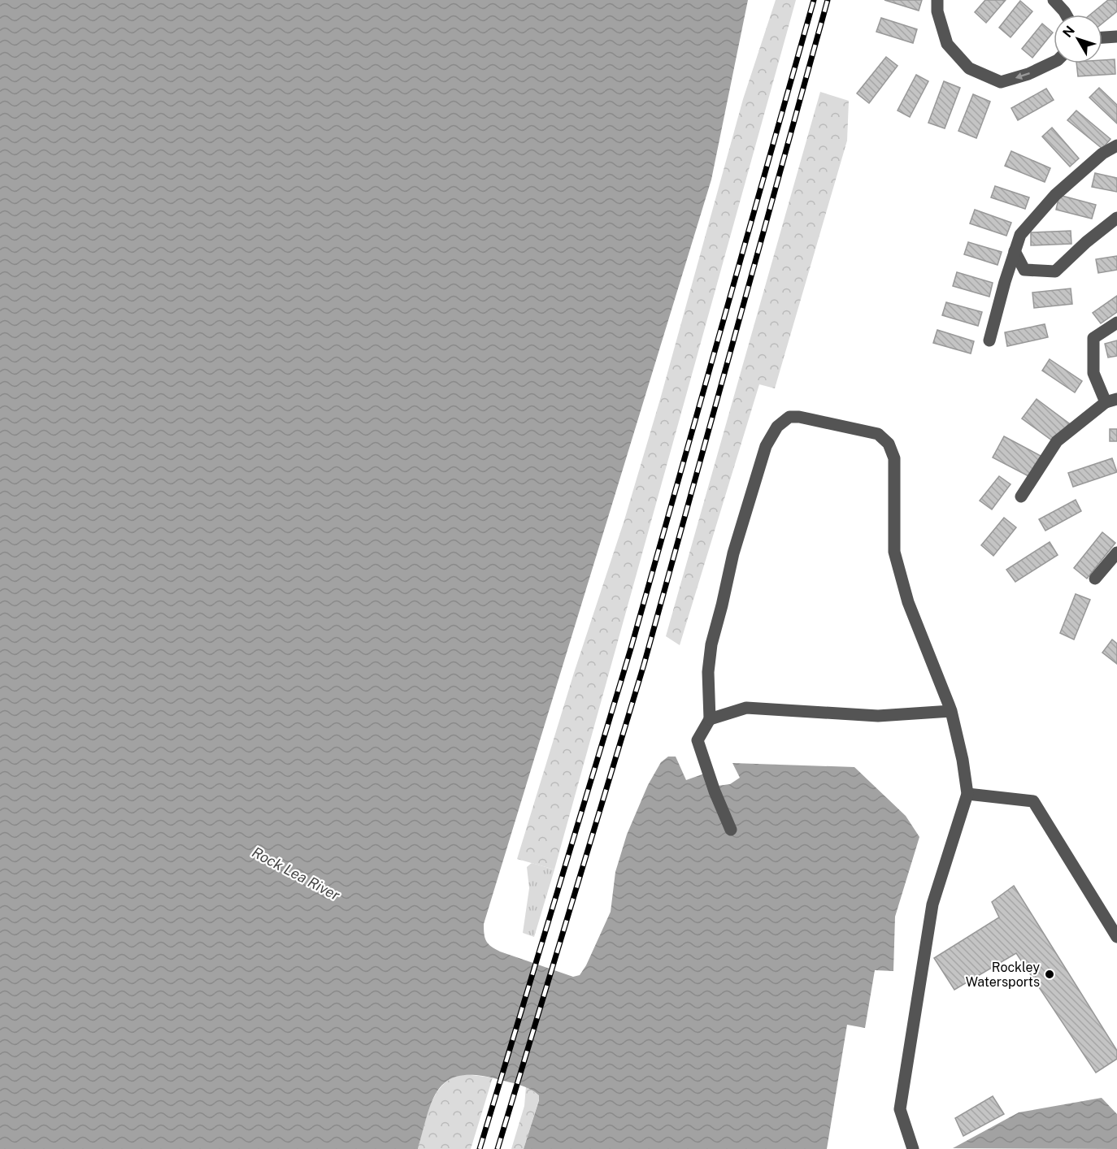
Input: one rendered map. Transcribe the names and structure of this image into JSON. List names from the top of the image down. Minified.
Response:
{"water":["Rock Lea River"],"places":["Rockley Watersports"],"north":"top left"}
